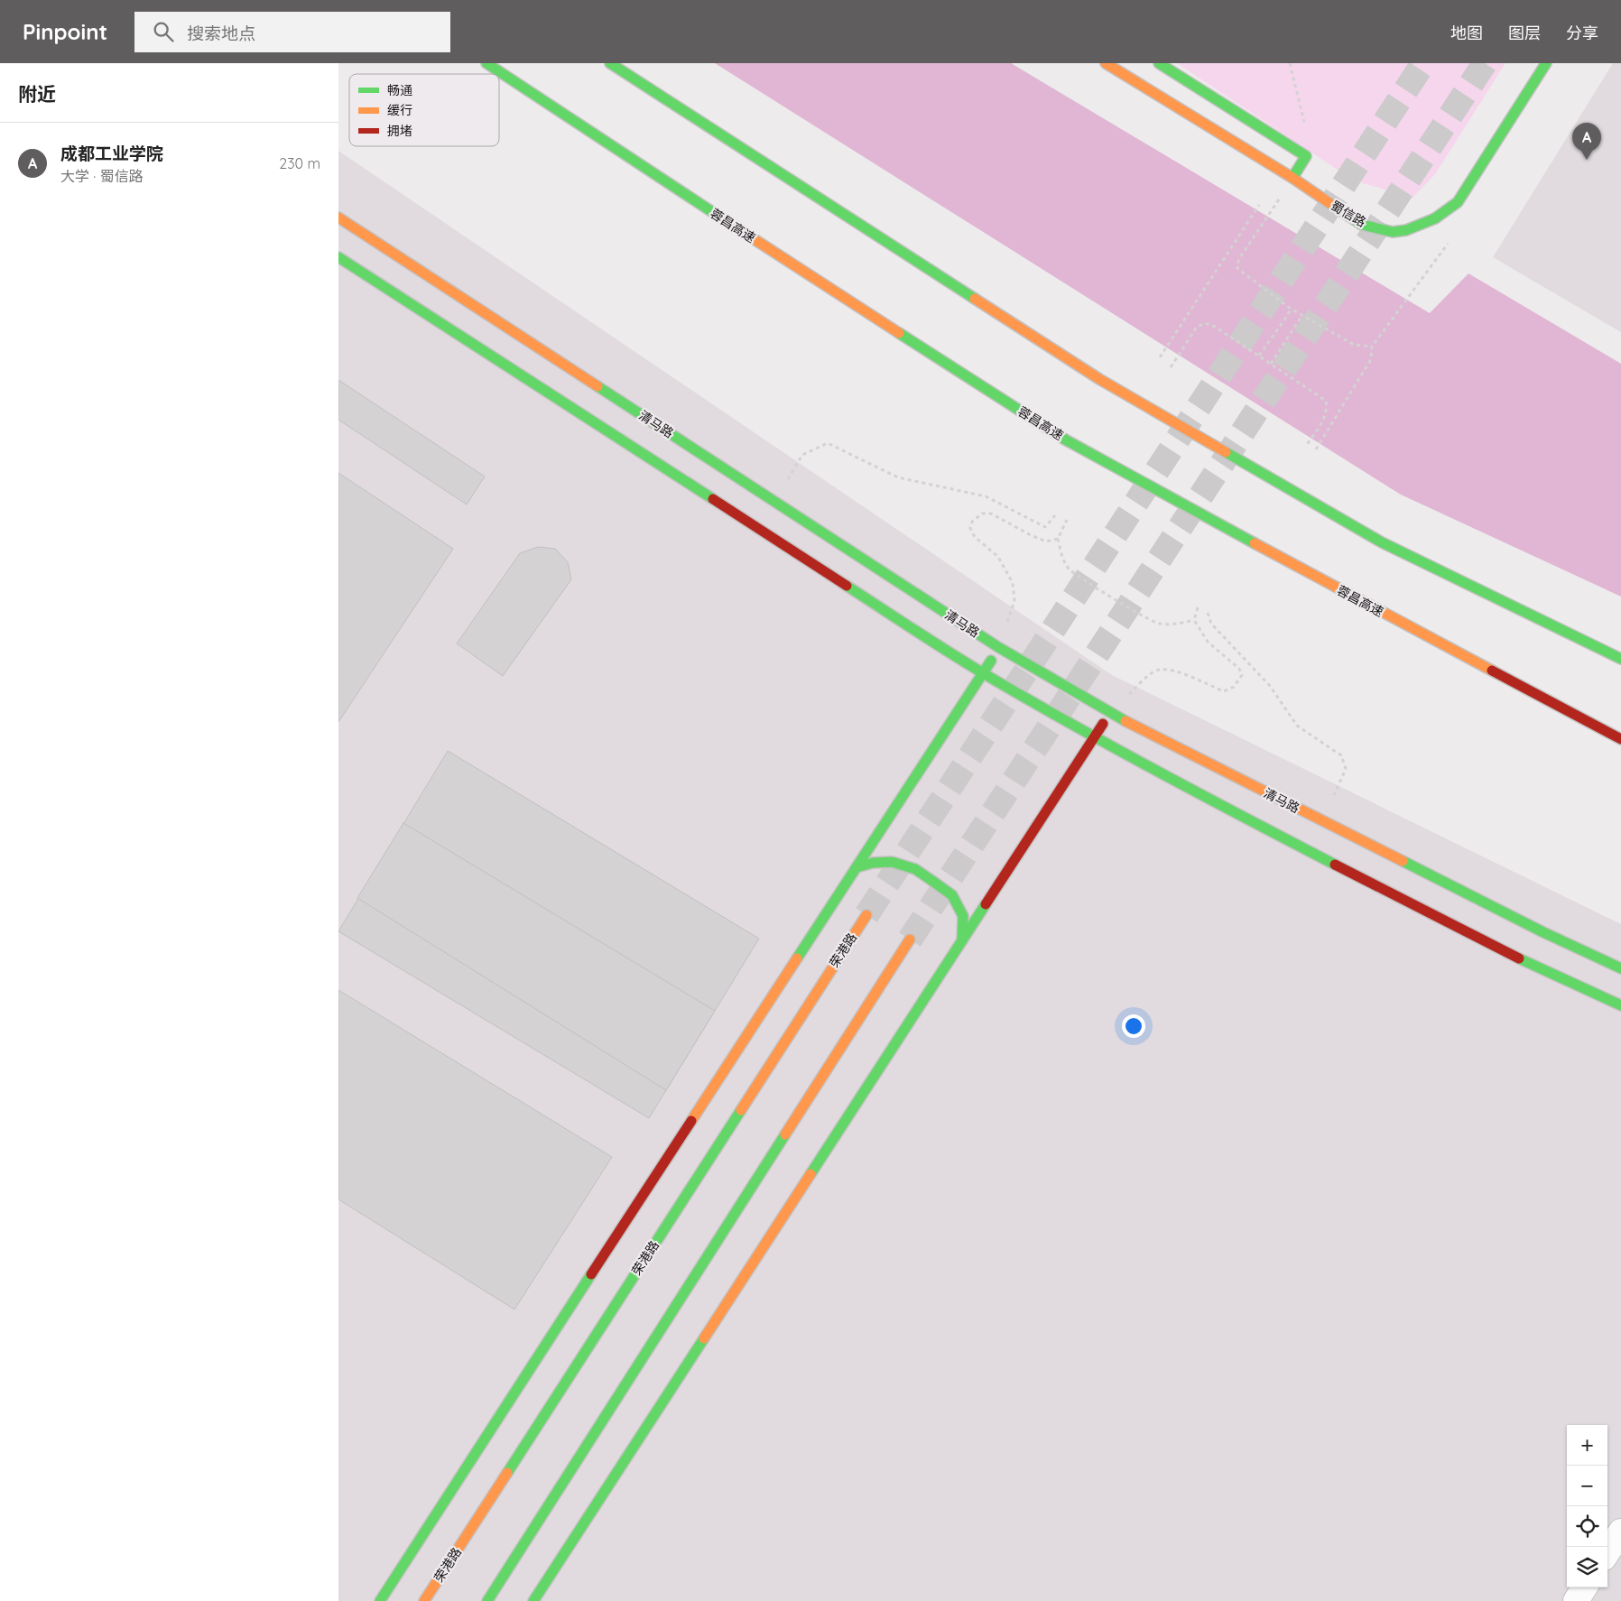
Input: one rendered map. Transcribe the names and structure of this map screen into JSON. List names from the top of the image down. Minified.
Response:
{"streets":{"main road":["蜀信路","蓉昌高速","清马路","荣港路"]},"legend":["畅通","缓行","拥堵"],"page":{"header":"Pinpoint","search":"搜索地点","nav":["地图","图层","分享"],"heading":"附近","list":[{"mark":"A","name":"成都工业学院","note":"大学 · 蜀信路","value":"230 m"}],"pins":"A","map_buttons":["+","−"]}}
